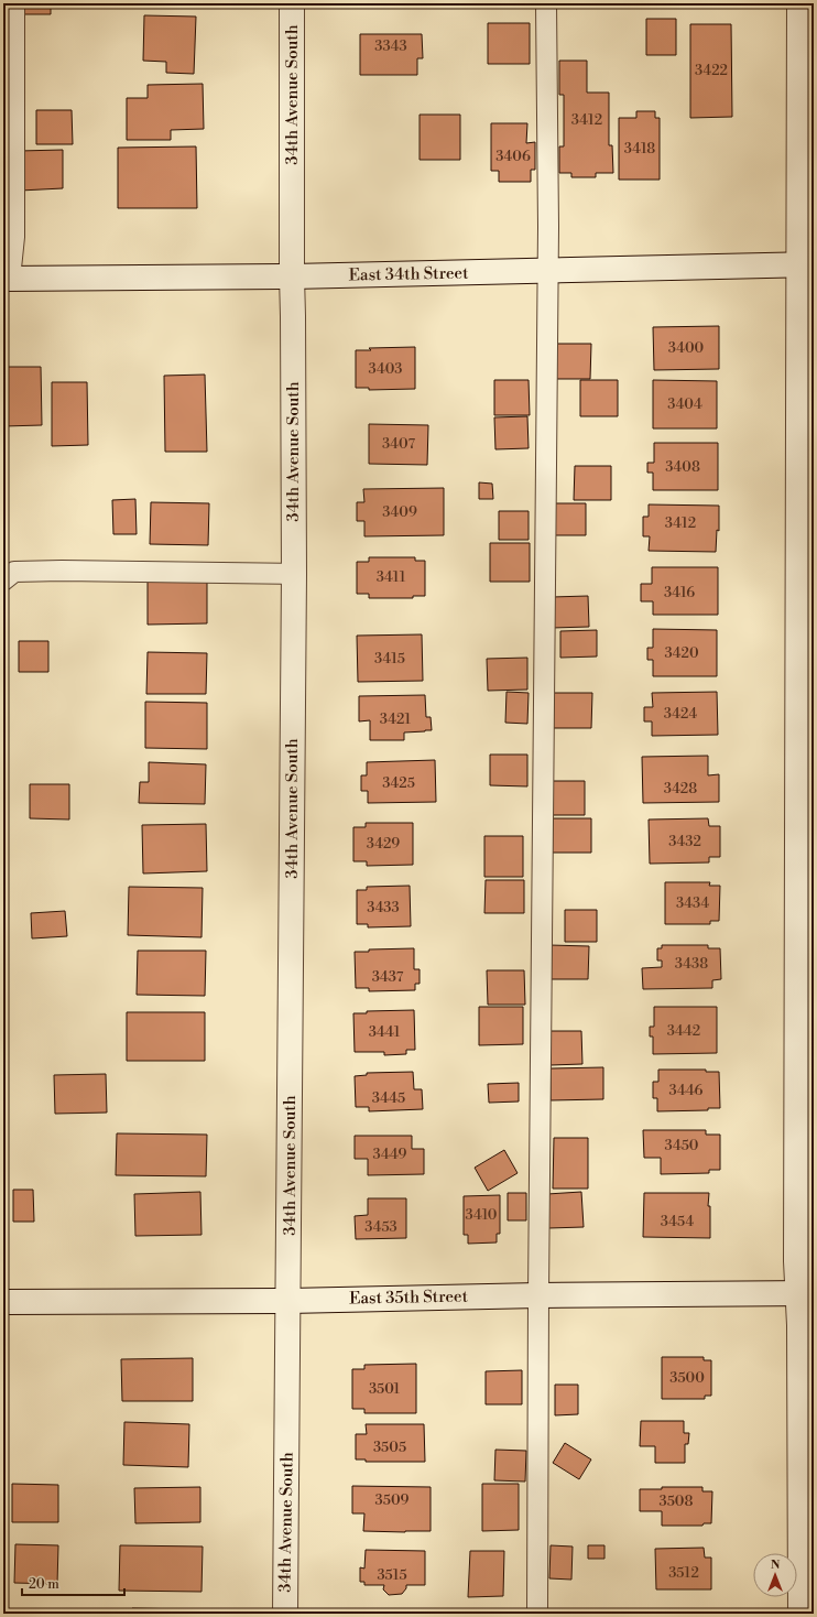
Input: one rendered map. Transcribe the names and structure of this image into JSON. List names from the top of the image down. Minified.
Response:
{"streets":{"street":["34th Avenue South","East 34th Street","East 35th Street"]},"crossings":[["34th Avenue South","East 34th Street"],["34th Avenue South","East 35th Street"]],"house_numbers":["3343","3422","3412","3418","3406","3400","3403","3404","3407","3408","3409","3412","3411","3416","3420","3415","3424","3421","3425","3428","3432","3429","3434","3433","3438","3437","3442","3441","3446","3445","3450","3449","3410","3454","3453","3500","3501","3505","3509","3508","3512","3515"],"scale_bar":"20 m","north":"top"}
